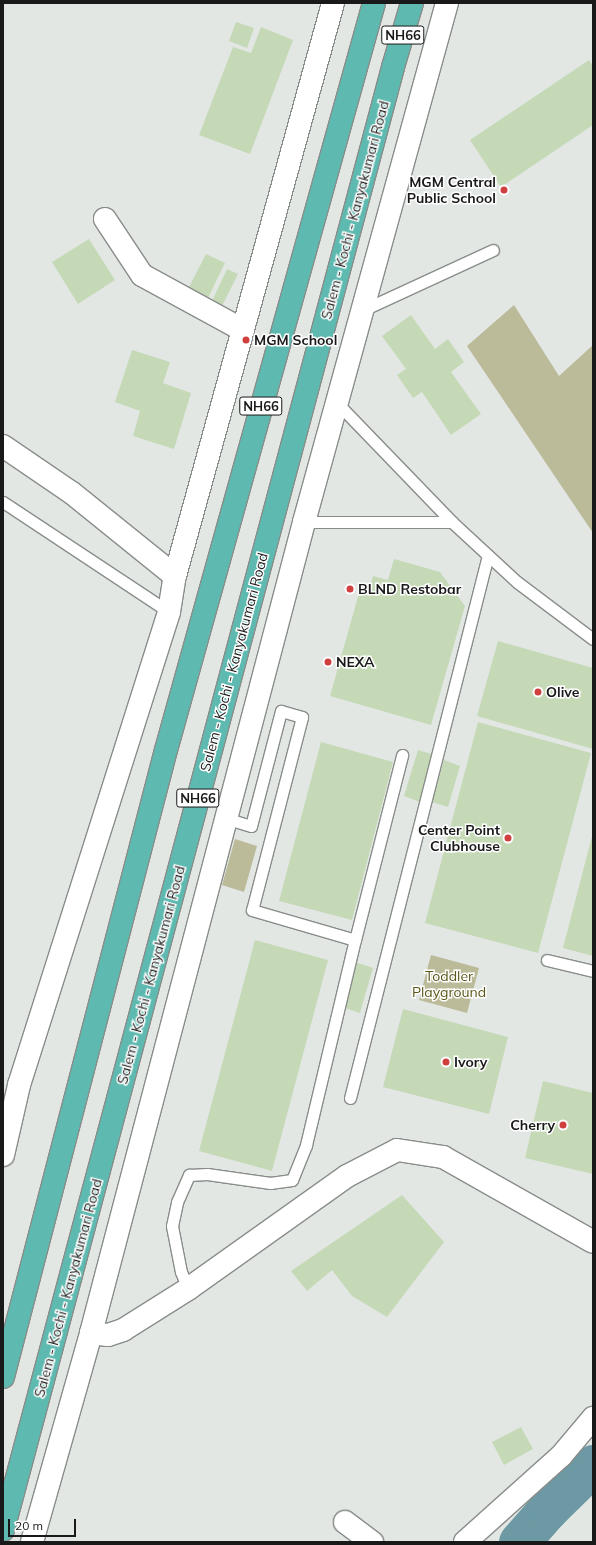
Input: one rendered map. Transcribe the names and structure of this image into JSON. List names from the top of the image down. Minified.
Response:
{"streets":{"highway":["NH66","Salem - Kochi - Kanyakumari Road"]},"parks":["Toddler Playground"],"places":["MGM Central Public School","MGM School","BLND Restobar","NEXA","Olive","Center Point Clubhouse","Ivory","Cherry"],"scale_bar":"20 m"}
